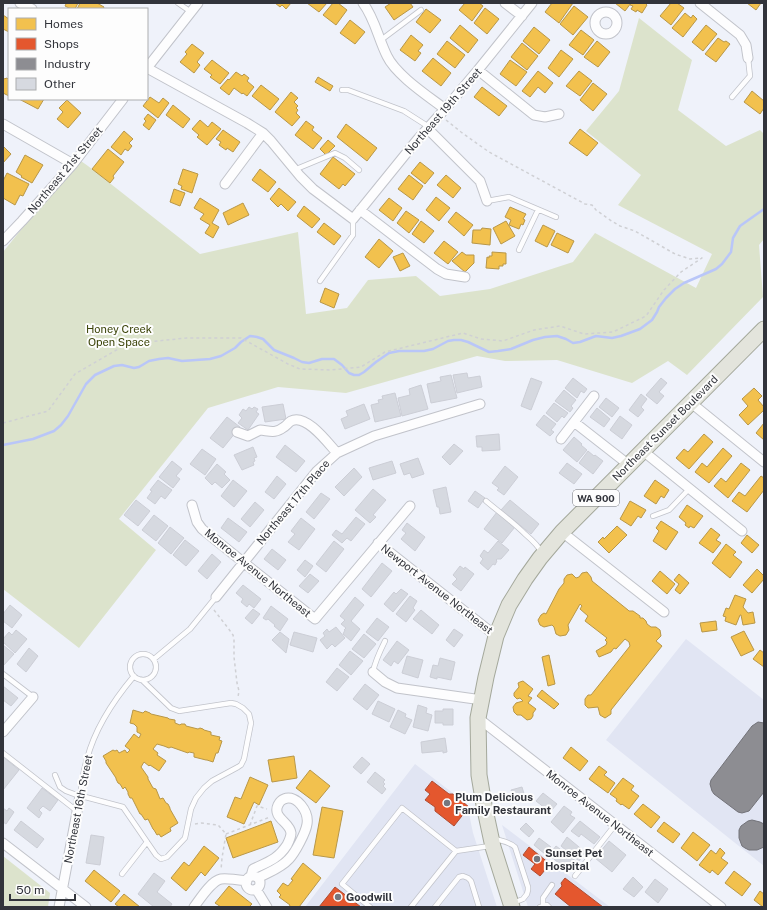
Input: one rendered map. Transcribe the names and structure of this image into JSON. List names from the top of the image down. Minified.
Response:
{"streets":{"main road":["Northeast Sunset Boulevard","WA 900"],"street":["Northeast 19th Street","Northeast 21st Street","Northeast 17th Place","Monroe Avenue Northeast","Newport Avenue Northeast","Northeast 16th Street"]},"crossings":[["Northeast Sunset Boulevard","Monroe Avenue Northeast"],["Northeast Sunset Boulevard","Newport Avenue Northeast"],["Northeast 17th Place","Monroe Avenue Northeast"],["Monroe Avenue Northeast","Newport Avenue Northeast"]],"parks":["Honey Creek Open Space"],"places":["Plum Delicious Family Restaurant","Sunset Pet Hospital","Goodwill"],"legend":["Homes","Shops","Industry","Other"],"scale_bar":"50 m"}
